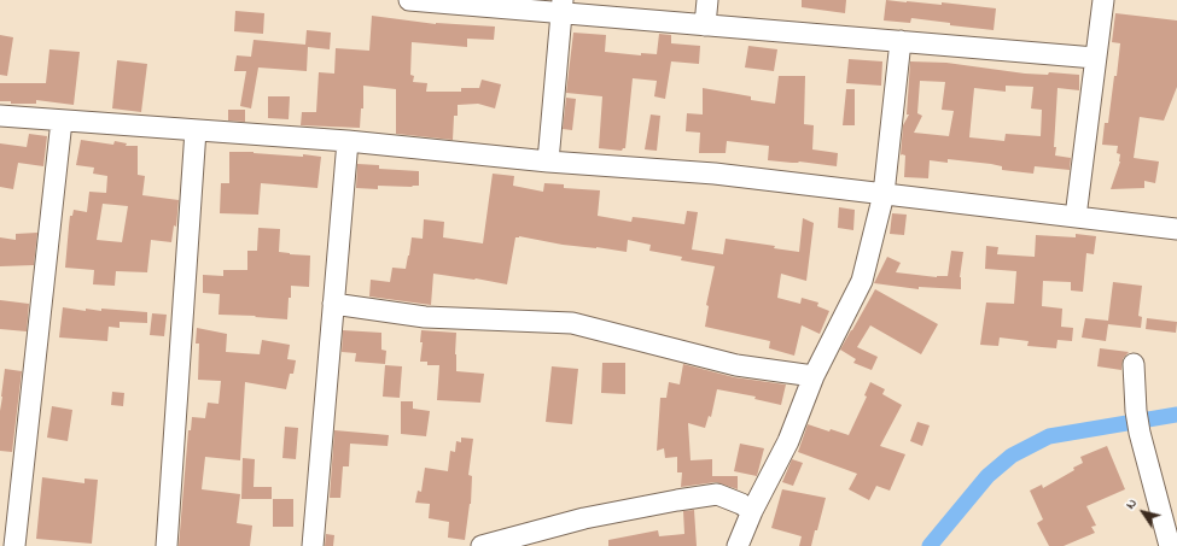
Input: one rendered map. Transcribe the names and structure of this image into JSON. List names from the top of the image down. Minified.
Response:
{"north":"top left"}
